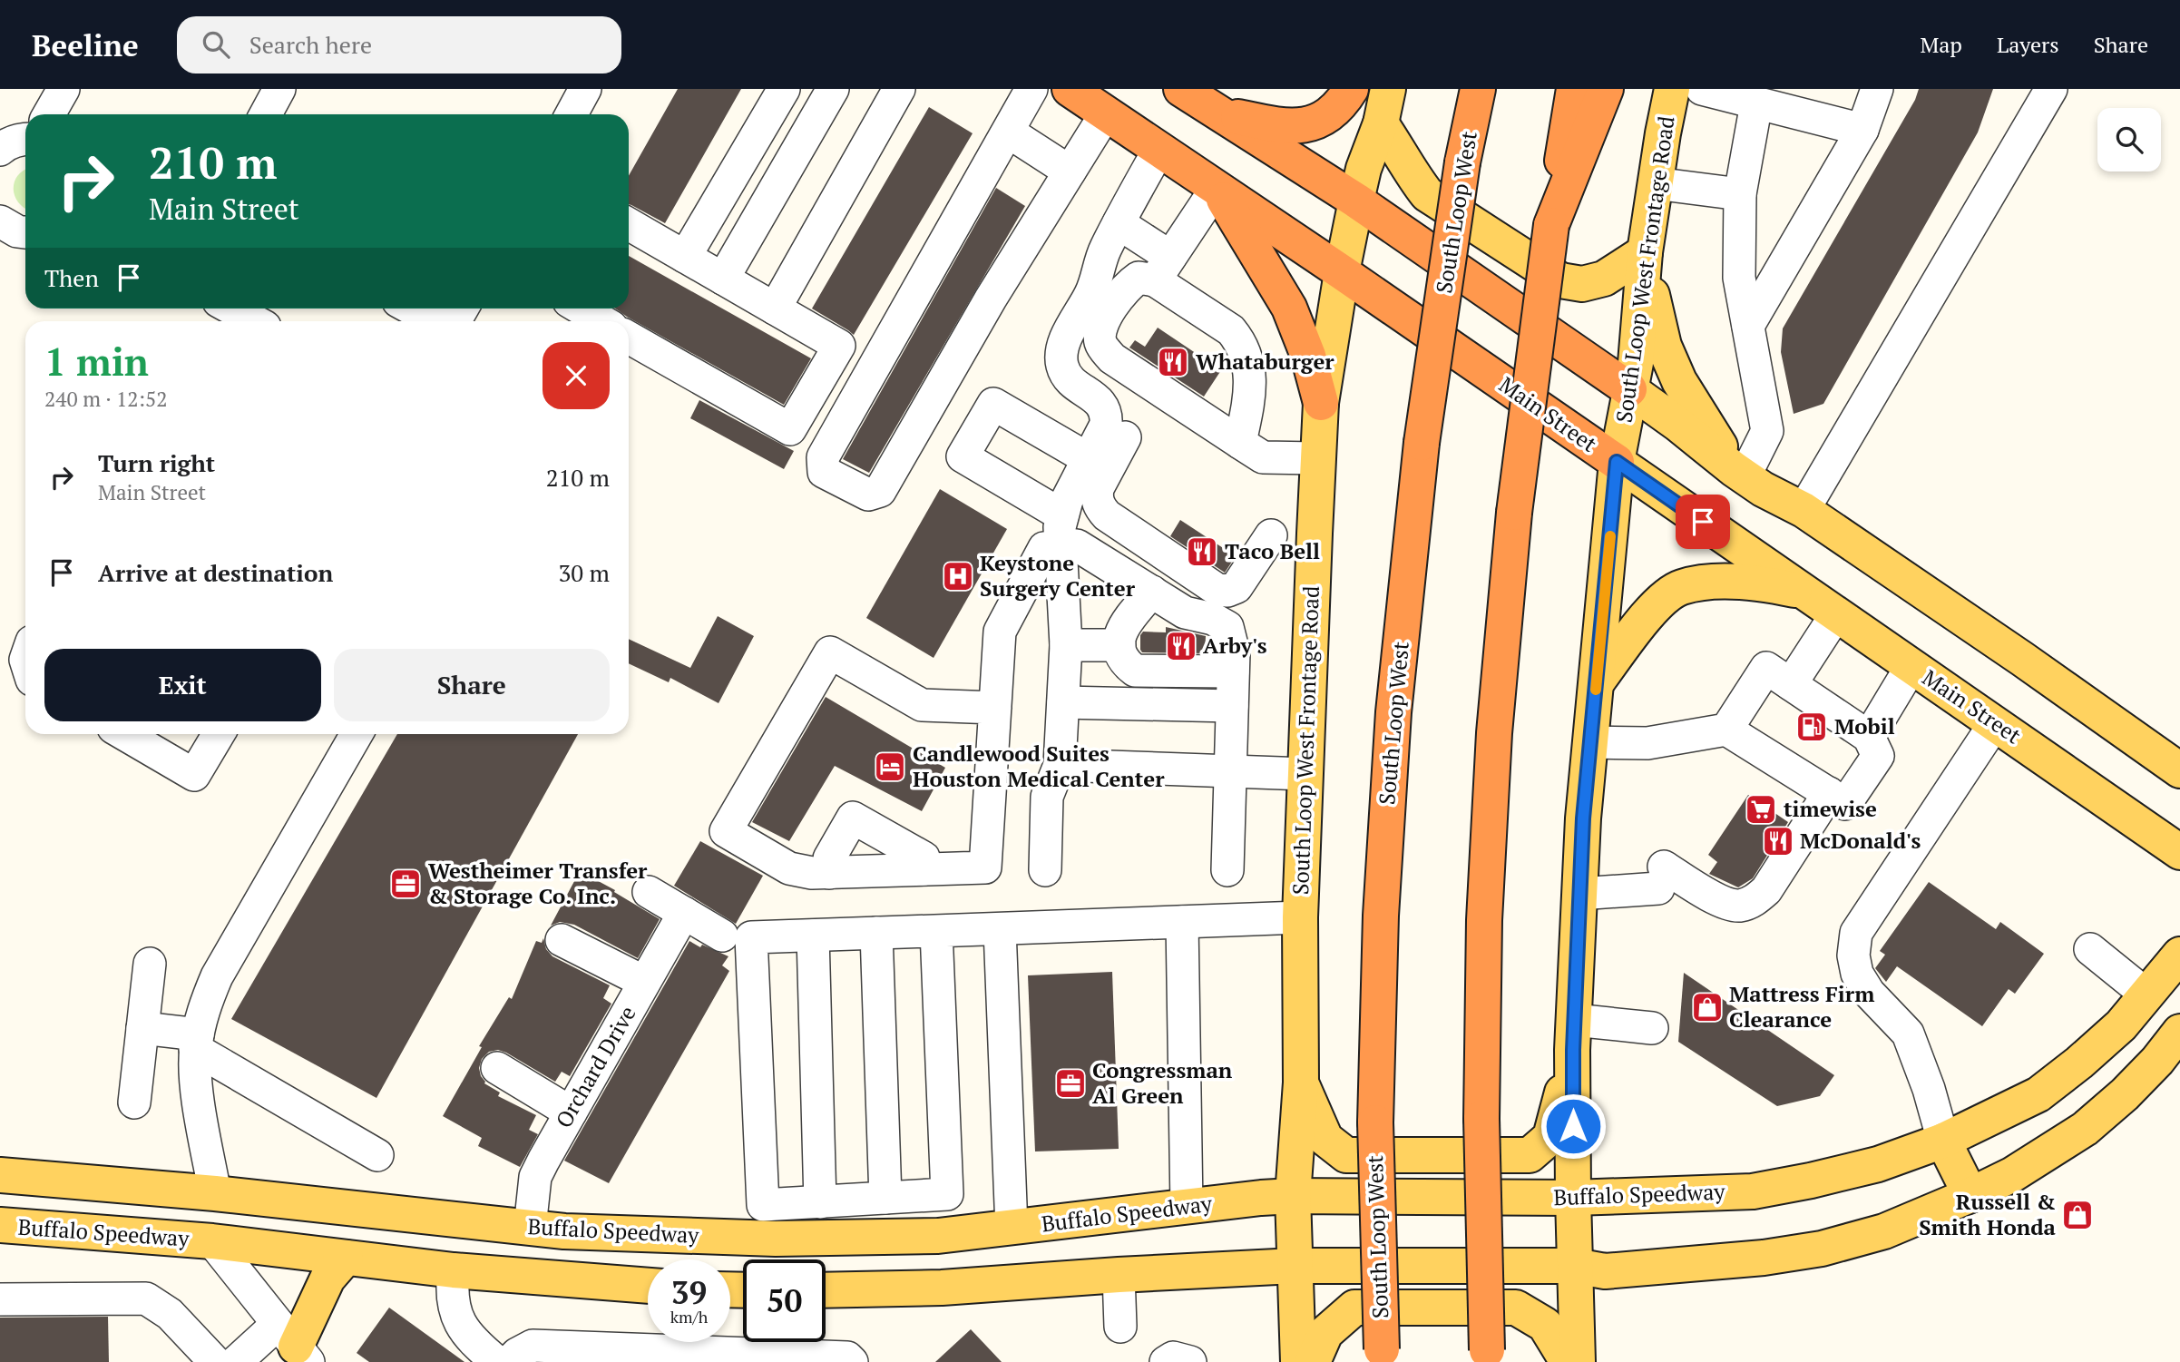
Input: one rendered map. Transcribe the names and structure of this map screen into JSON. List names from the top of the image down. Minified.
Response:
{"streets":{"highway":["South Loop West","Main Street"],"main road":["South Loop West Frontage Road","Buffalo Speedway"],"street":["Orchard Drive"]},"crossings":[["South Loop West Frontage Road","Main Street"],["South Loop West Frontage Road","Buffalo Speedway"],["Orchard Drive","Buffalo Speedway"]],"places":{"restaurant":["Whataburger","Taco Bell","Arby's","McDonald's"],"hospital":["Keystone Surgery Center"],"fuel station":["Mobil"],"hotel":["Candlewood Suites Houston Medical Center"],"supermarket":["timewise"],"office":["Westheimer Transfer & Storage Co. Inc.","Congressman Al Green"],"shop":["Mattress Firm Clearance","Russell & Smith Honda"]},"page":{"header":"Beeline","search":"Search here","nav":["Map","Layers","Share"],"turn":["210 m","Main Street"],"then":"Then","heading":["1 min","240 m · 12:52"],"list":[{"name":"Turn right","note":"Main Street","value":"210 m"},{"name":"Arrive at destination","value":"30 m"}],"buttons":["Exit","Share"],"speed":"39 km/h","limit":"50"}}
